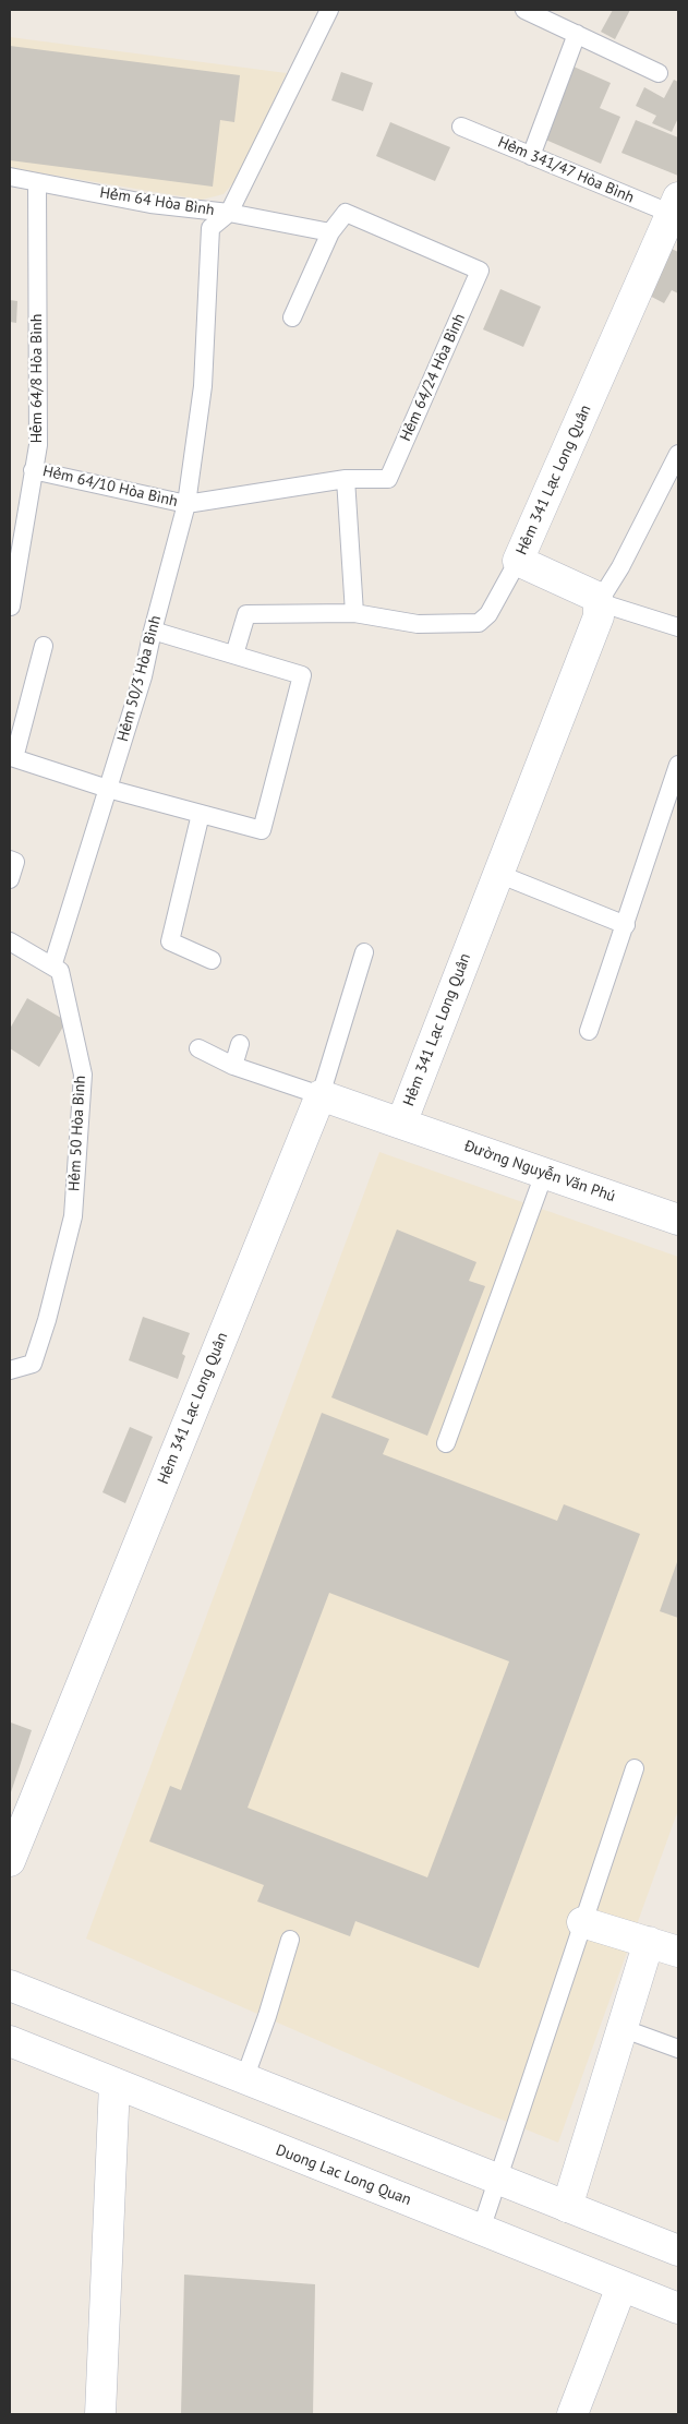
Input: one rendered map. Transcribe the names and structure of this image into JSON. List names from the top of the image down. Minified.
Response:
{"streets":{"street":["Hẻm 341 Lạc Long Quân","Đường Nguyễn Văn Phú","Duong Lac Long Quan"],"lane":["Hẻm 341/47 Hòa Bình","Hẻm 64 Hòa Bình","Hẻm 64/24 Hòa Bình","Hẻm 64/8 Hòa Bình","Hẻm 64/10 Hòa Bình","Hẻm 50/3 Hòa Bình","Hẻm 50 Hòa Bình"]},"crossings":[["Hẻm 341/47 Hòa Bình","Hẻm 341 Lạc Long Quân"],["Hẻm 64 Hòa Bình","Hẻm 64/8 Hòa Bình"],["Hẻm 64 Hòa Bình","Hẻm 50/3 Hòa Bình"],["Hẻm 64/8 Hòa Bình","Hẻm 64/10 Hòa Bình"],["Hẻm 341 Lạc Long Quân","Đường Nguyễn Văn Phú"],["Hẻm 64/10 Hòa Bình","Hẻm 50/3 Hòa Bình"],["Hẻm 50/3 Hòa Bình","Hẻm 50 Hòa Bình"]]}
